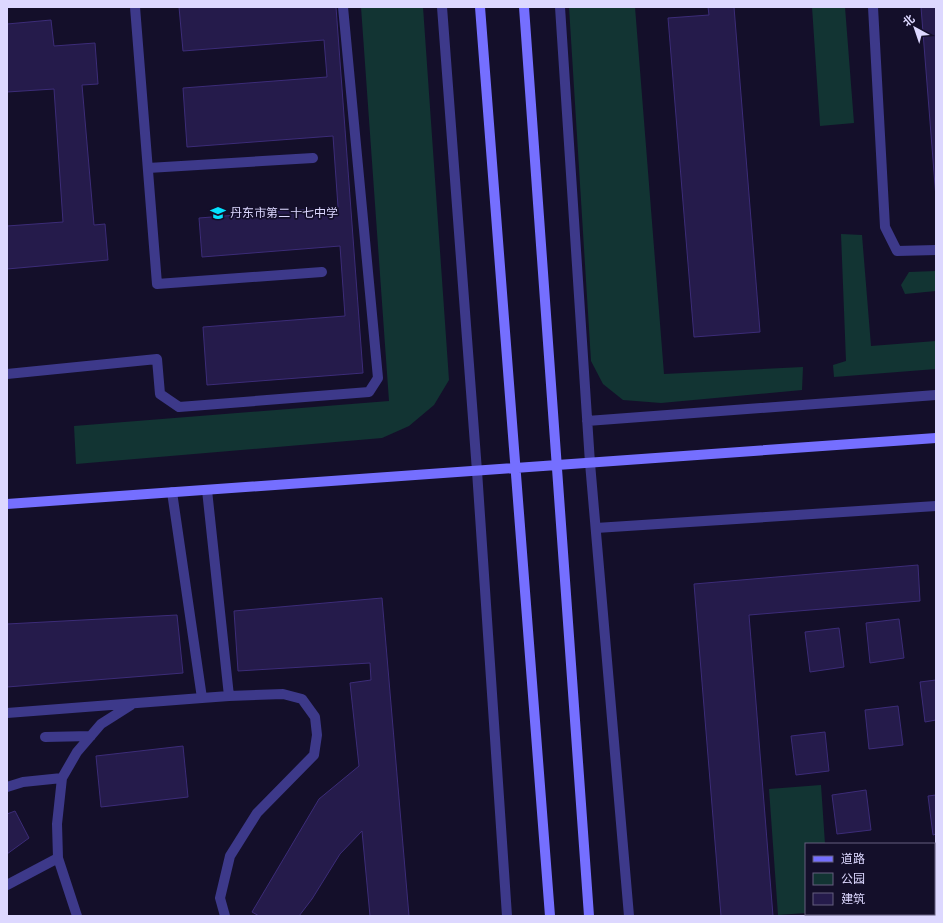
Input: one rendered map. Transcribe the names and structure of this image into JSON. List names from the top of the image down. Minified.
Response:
{"places":{"school or university":["丹东市第二十七中学"]},"legend":["道路","公园","建筑"],"north":"top left"}
